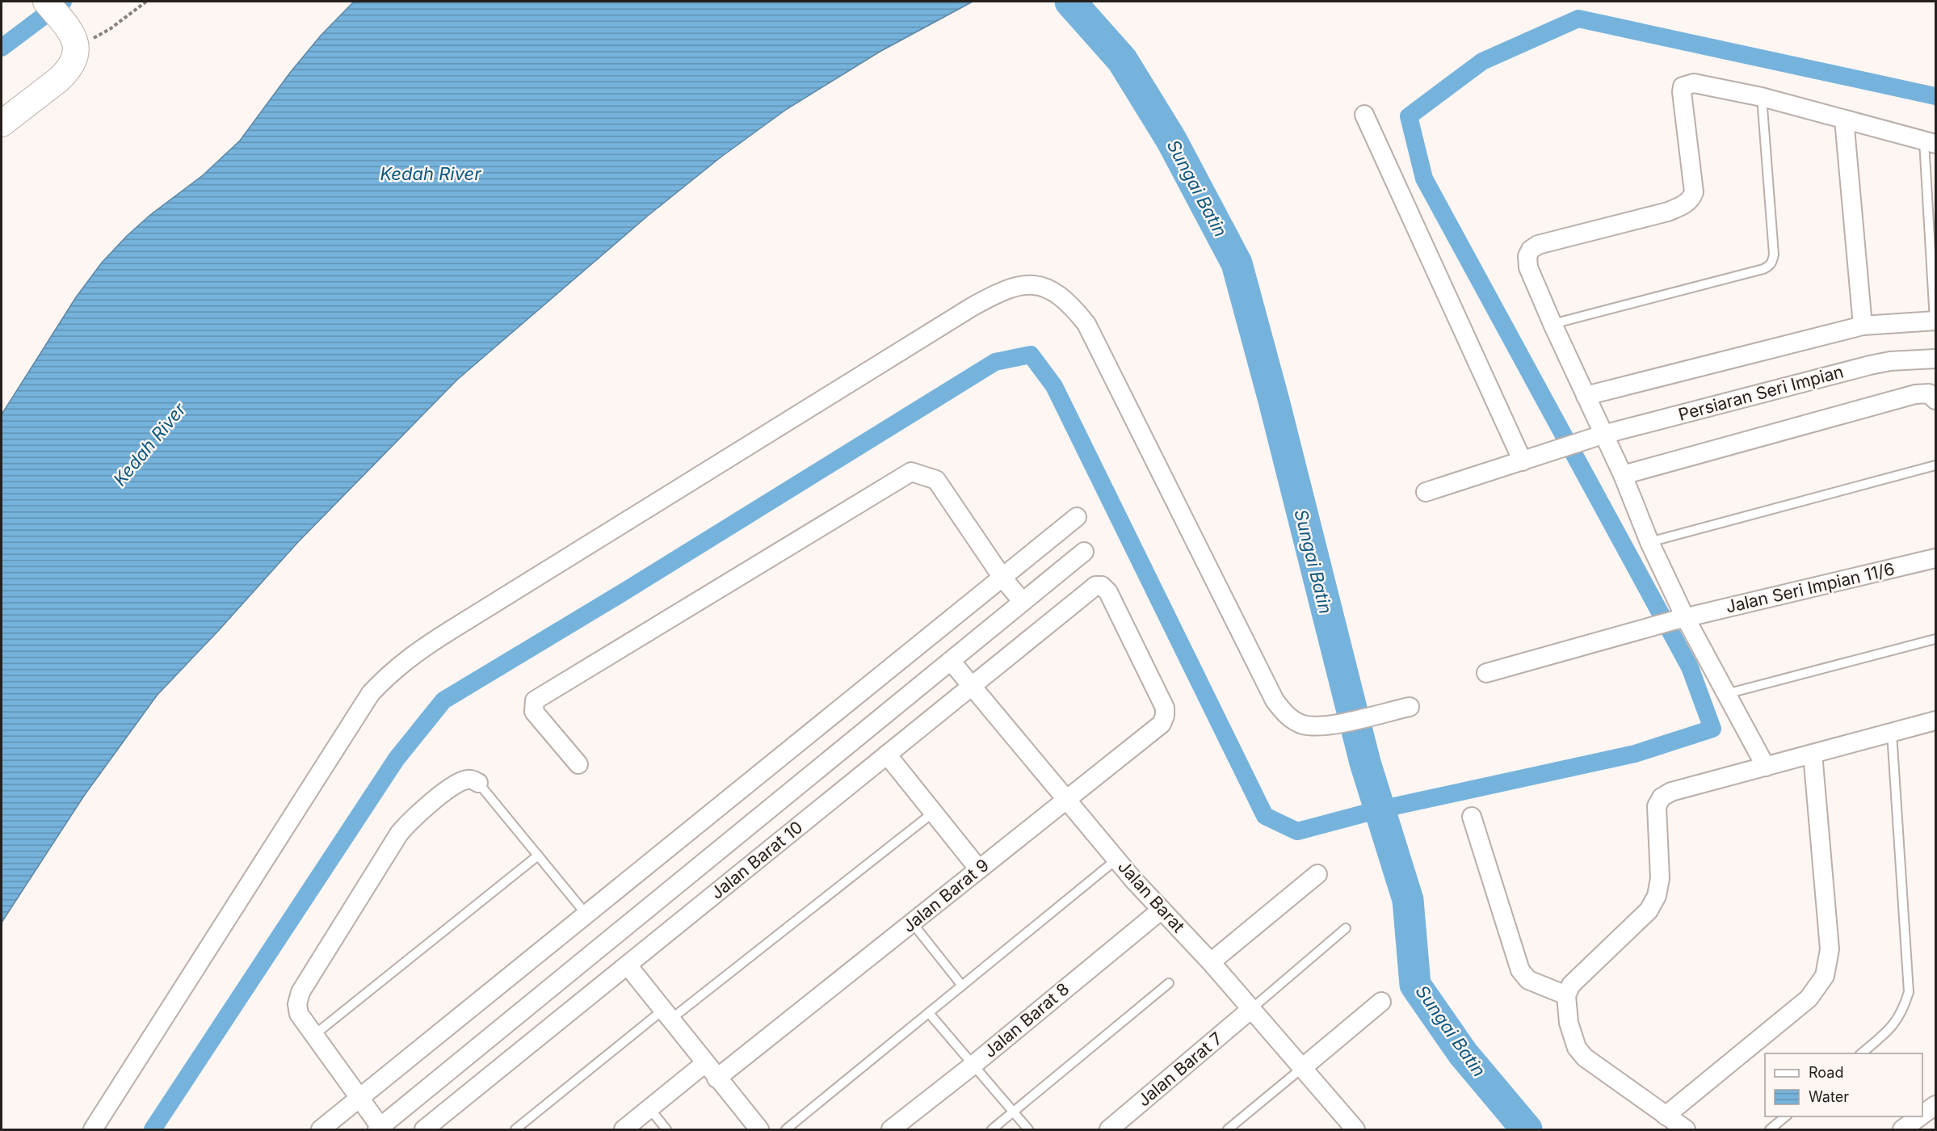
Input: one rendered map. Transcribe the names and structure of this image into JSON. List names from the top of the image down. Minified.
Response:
{"streets":{"street":["Persiaran Seri Impian","Jalan Seri Impian 11/6","Jalan Barat 10","Jalan Barat 9","Jalan Barat","Jalan Barat 8","Jalan Barat 7"]},"crossings":[["Jalan Barat 10","Jalan Barat 9"],["Jalan Barat 10","Jalan Barat"],["Jalan Barat 9","Jalan Barat"],["Jalan Barat","Jalan Barat 8"],["Jalan Barat","Jalan Barat 7"]],"water":["Kedah River","Sungai Batin"],"legend":["Road","Water"]}
